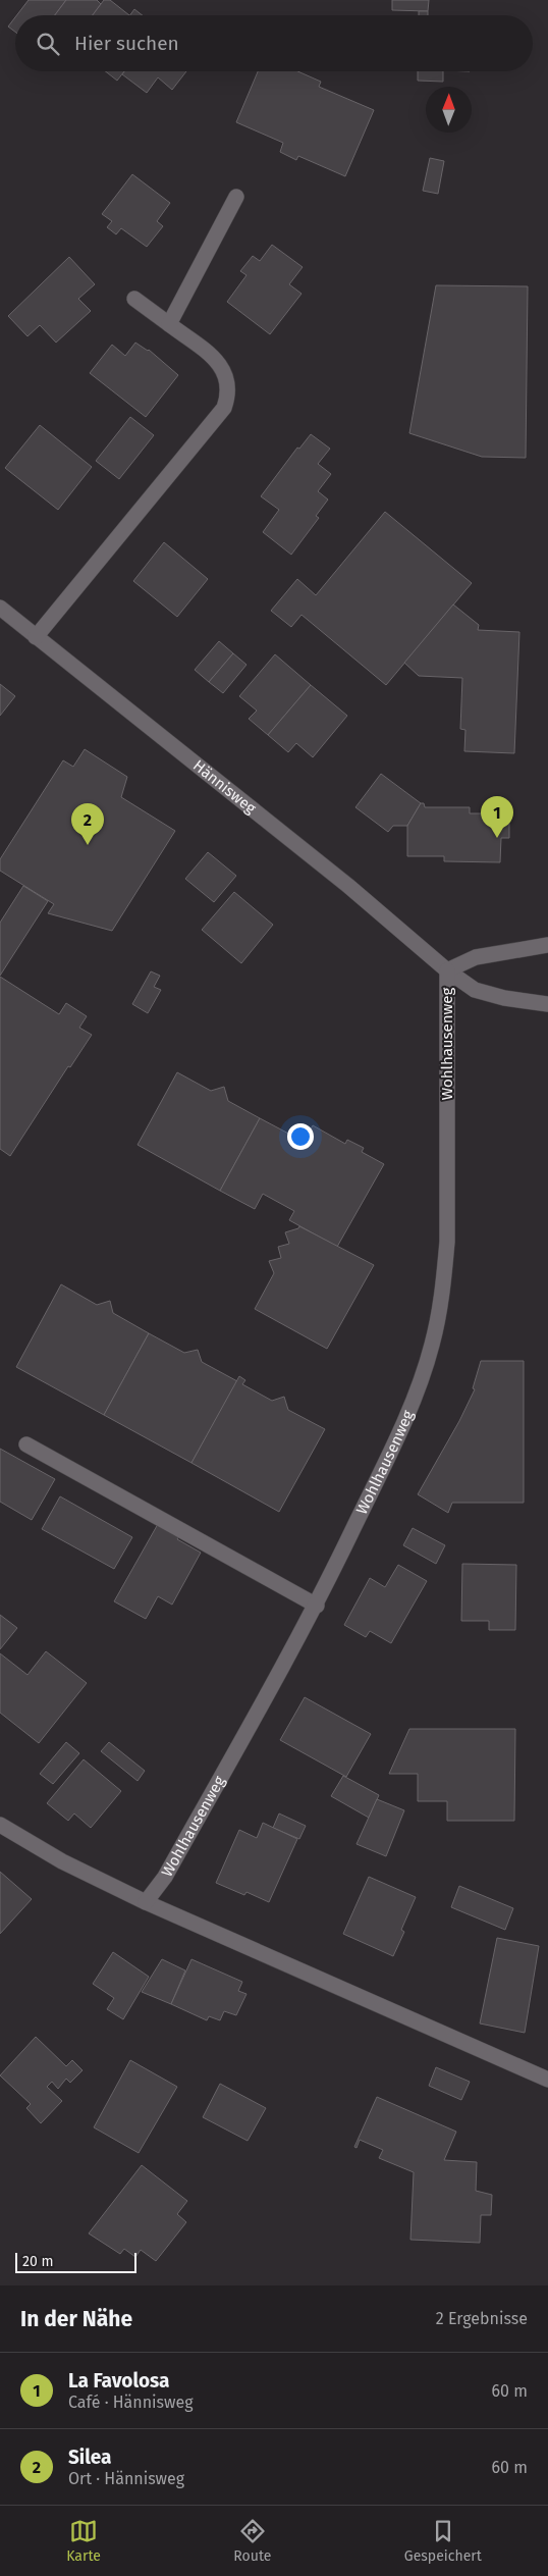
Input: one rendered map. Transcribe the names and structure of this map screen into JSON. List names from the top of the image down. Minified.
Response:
{"streets":{"street":["Hännisweg","Wohlhausenweg"]},"crossings":[["Hännisweg","Wohlhausenweg"]],"scale_bar":"20 m","north":"top","page":{"search":"Hier suchen","pins":["1","2"],"scale":"20 m","heading":["In der Nähe","2 Ergebnisse"],"list":[{"mark":"1","name":"La Favolosa","note":"Café · Hännisweg","value":"60 m"},{"mark":"2","name":"Silea","note":"Ort · Hännisweg","value":"60 m"}],"nav":["Karte","Route","Gespeichert"]}}
